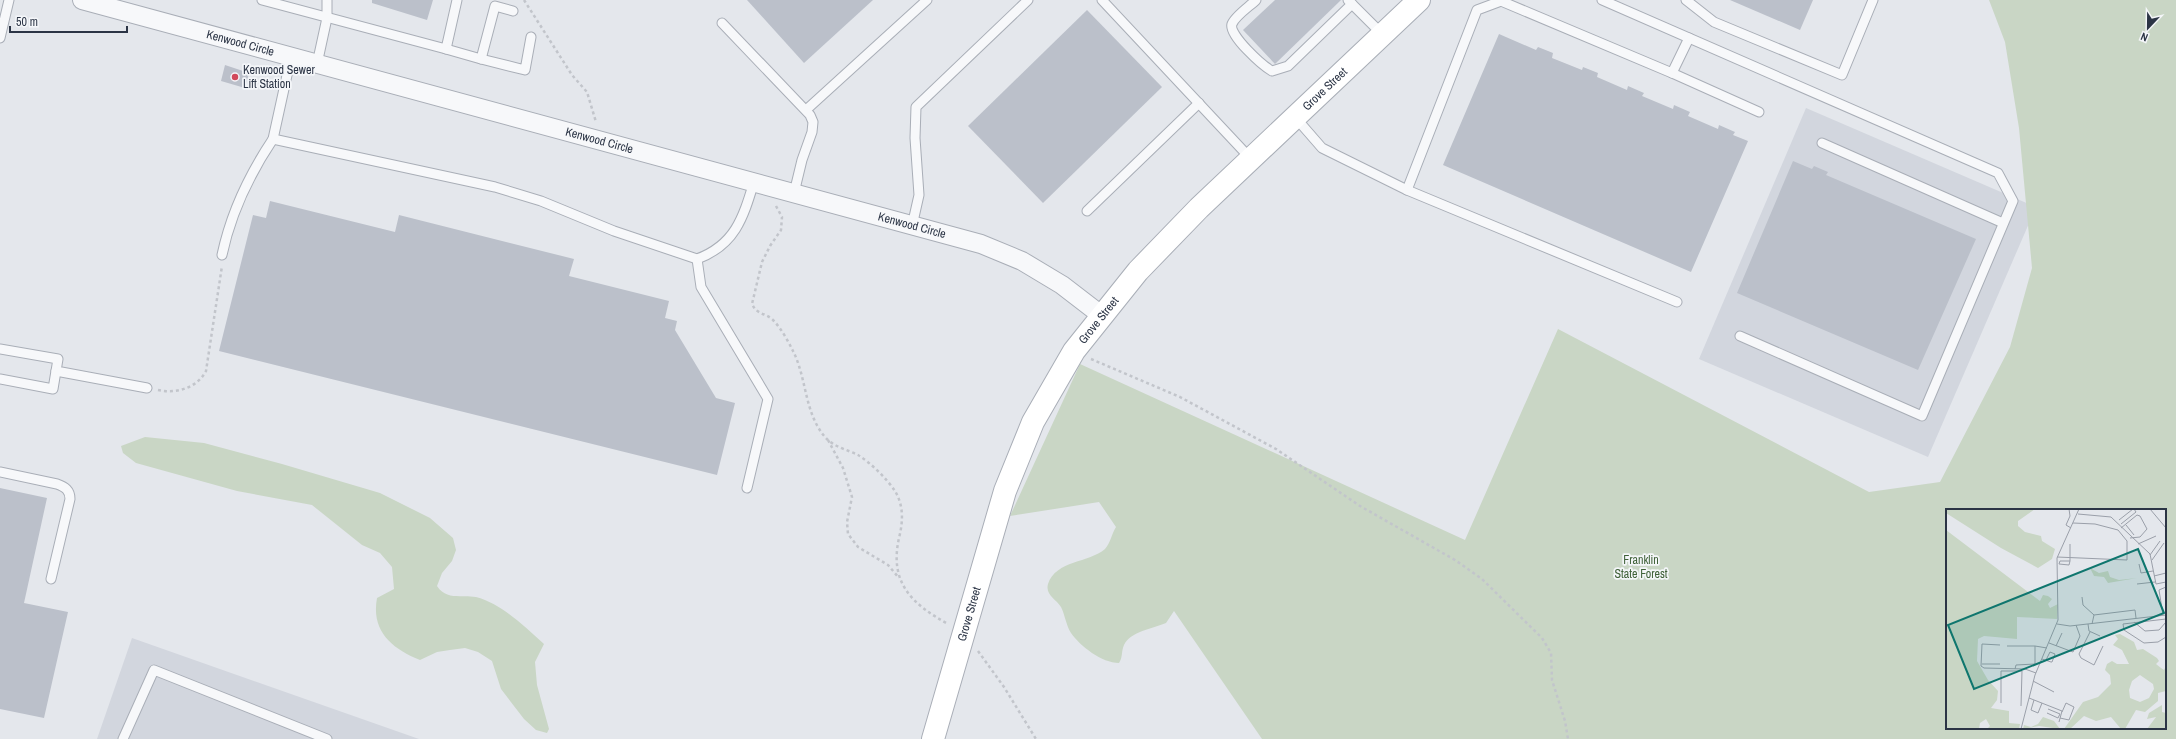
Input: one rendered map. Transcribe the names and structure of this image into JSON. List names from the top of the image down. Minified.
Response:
{"streets":{"main road":["Grove Street"],"street":["Kenwood Circle"]},"crossings":[["Kenwood Circle","Grove Street"]],"parks":["Franklin State Forest"],"places":["Kenwood Sewer Lift Station"],"scale_bar":"50 m","north":"bottom"}
